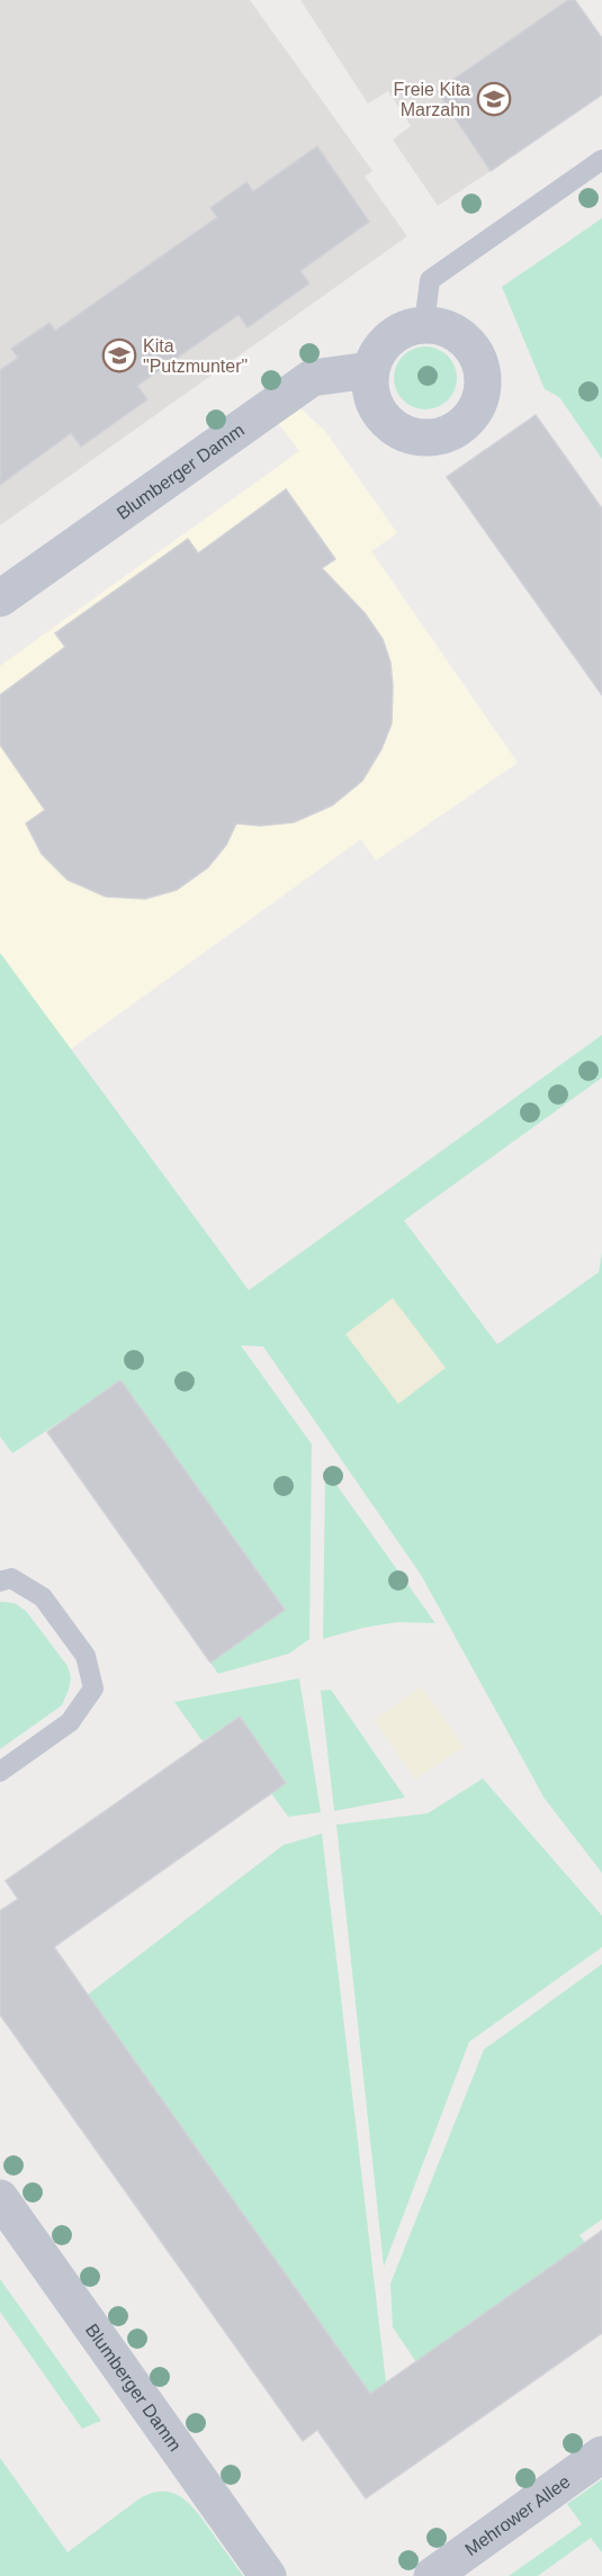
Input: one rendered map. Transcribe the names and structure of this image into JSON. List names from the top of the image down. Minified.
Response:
{"streets":{"street":["Blumberger Damm","Mehrower Allee"]},"places":{"school or university":["Freie Kita Marzahn","Kita \"Putzmunter\""]}}
